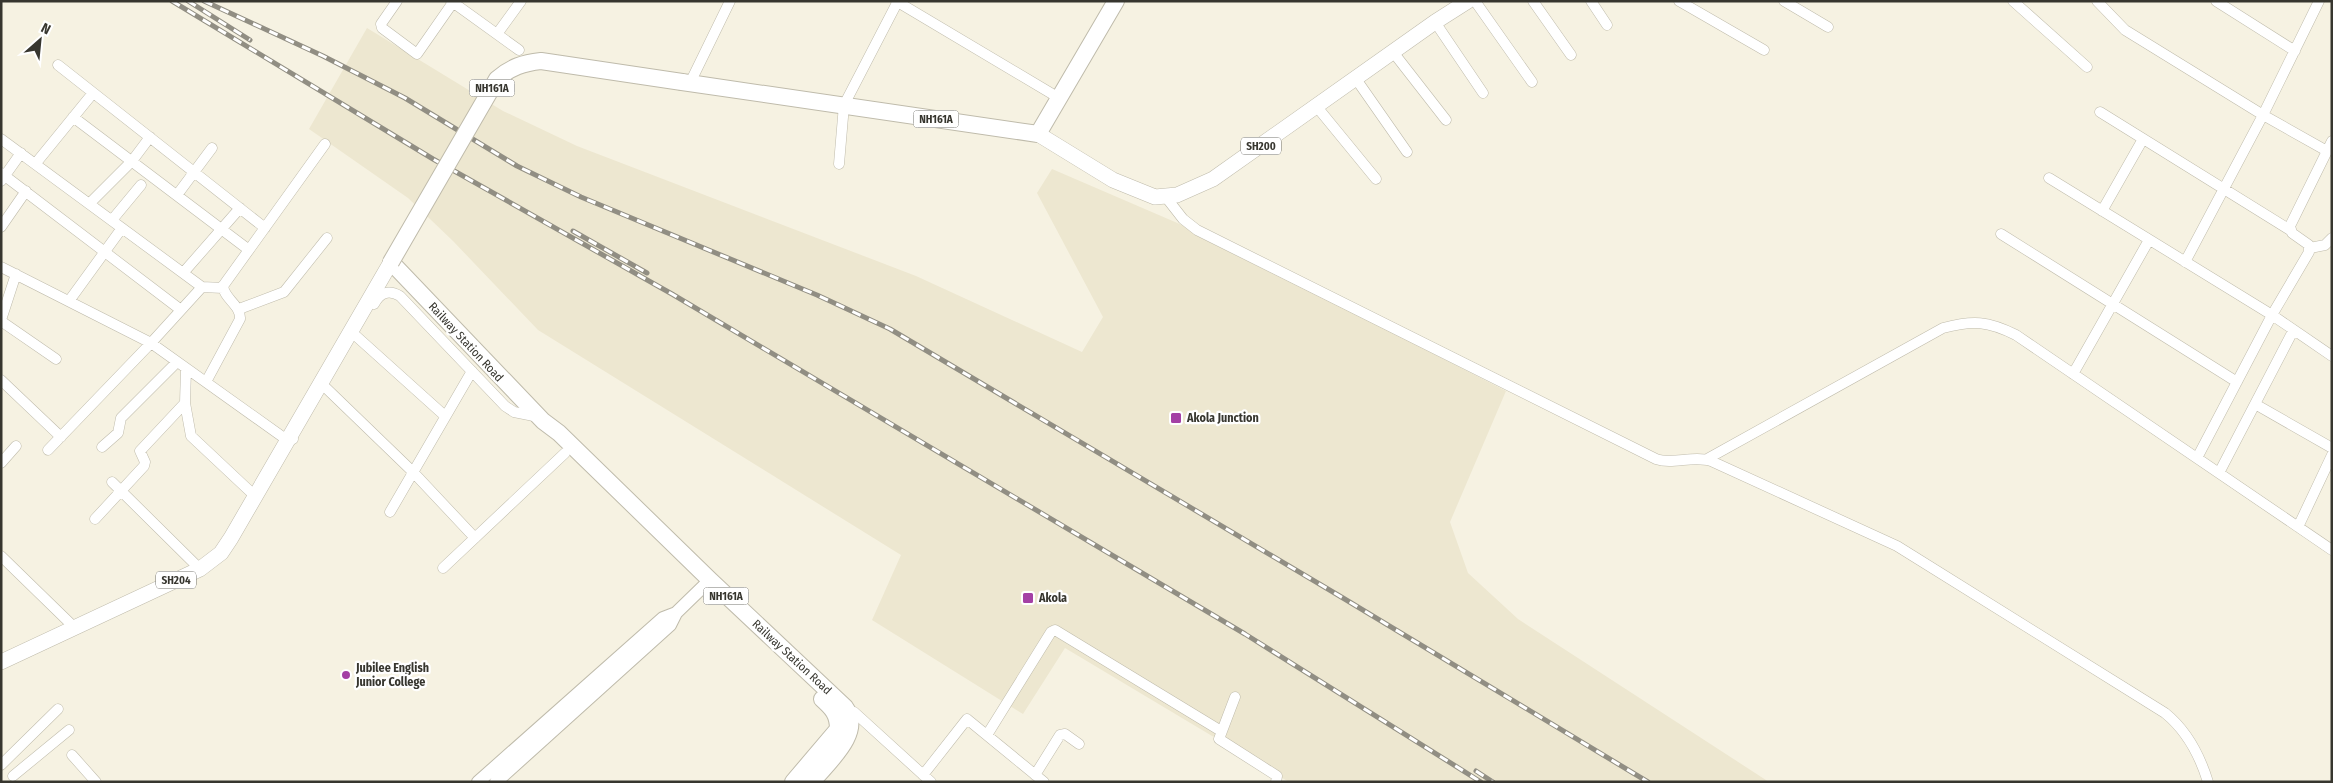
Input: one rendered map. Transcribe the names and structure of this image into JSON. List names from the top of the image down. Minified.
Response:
{"streets":{"highway":["NH161A","Railway Station Road"],"main road":["SH200","SH204"]},"crossings":[["NH161A","SH200"],["NH161A","Railway Station Road"],["NH161A","SH204"],["Railway Station Road","SH204"]],"places":{"transit":["Akola Junction","Akola"],"other":["Jubilee English Junior College"]},"north":"top right"}
